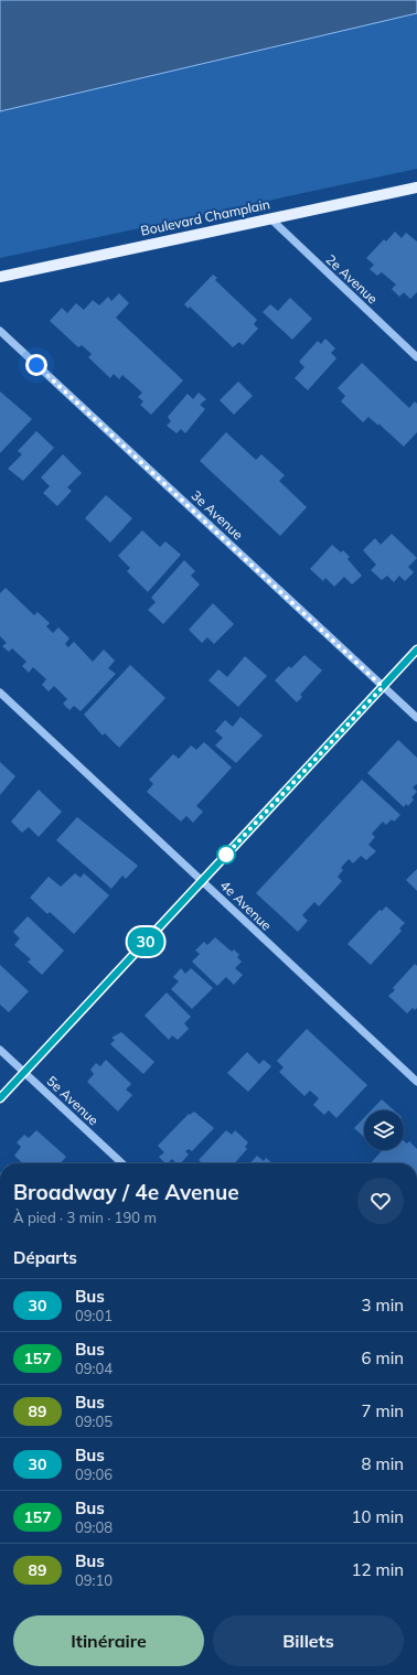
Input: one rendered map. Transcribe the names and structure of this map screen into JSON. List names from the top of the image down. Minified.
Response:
{"streets":{"main road":["Boulevard Champlain"],"street":["2e Avenue","3e Avenue","4e Avenue","5e Avenue"]},"crossings":[["Boulevard Champlain","2e Avenue"]],"lines":["bus line 30"],"page":{"on_map":"30","heading":[["Broadway / 4e Avenue","À pied · 3 min · 190 m"],"Départs"],"list":[{"mark":"30","name":"Bus","note":"09:01","value":"3 min"},{"mark":"157","name":"Bus","note":"09:04","value":"6 min"},{"mark":"89","name":"Bus","note":"09:05","value":"7 min"},{"mark":"30","name":"Bus","note":"09:06","value":"8 min"},{"mark":"157","name":"Bus","note":"09:08","value":"10 min"},{"mark":"89","name":"Bus","note":"09:10","value":"12 min"}],"buttons":["Itinéraire","Billets"]}}
